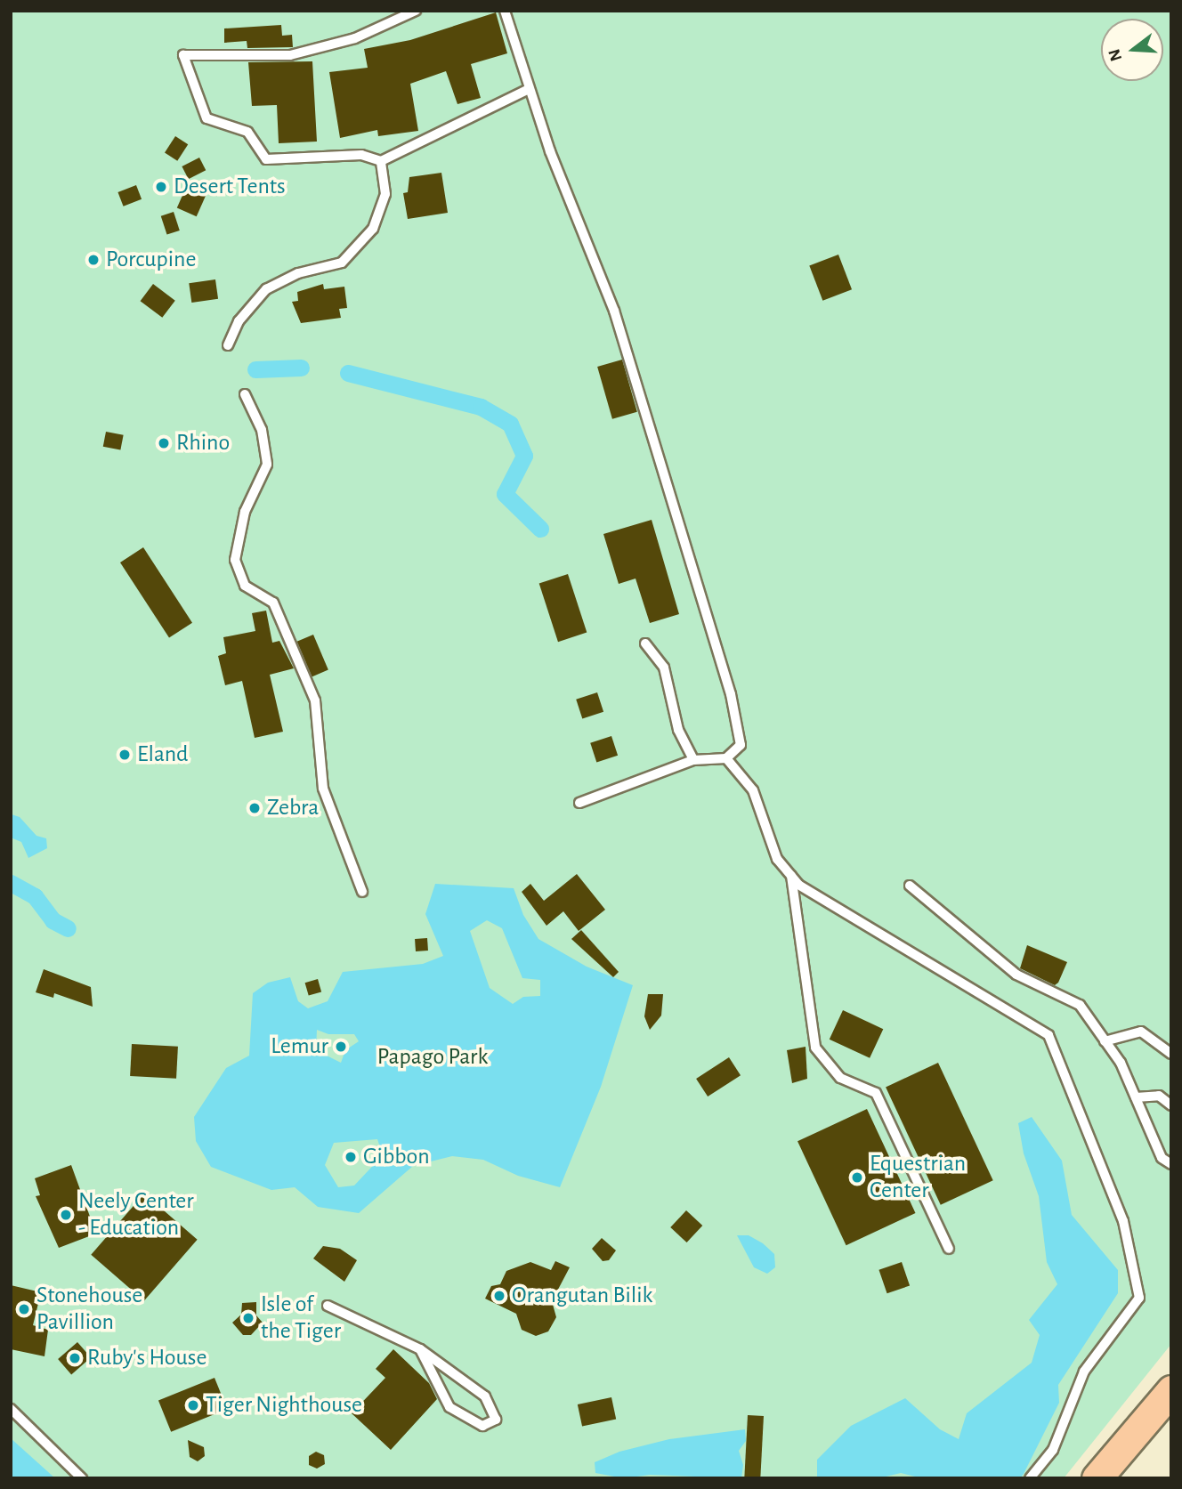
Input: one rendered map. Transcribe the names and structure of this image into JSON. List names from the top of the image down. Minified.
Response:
{"parks":["Papago Park"],"places":["Desert Tents","Porcupine","Rhino","Eland","Zebra","Lemur","Gibbon","Equestrian Center","Neely Center - Education","Orangutan Bilik","Stonehouse Pavillion","Isle of the Tiger","Ruby's House","Tiger Nighthouse"],"north":"left"}
